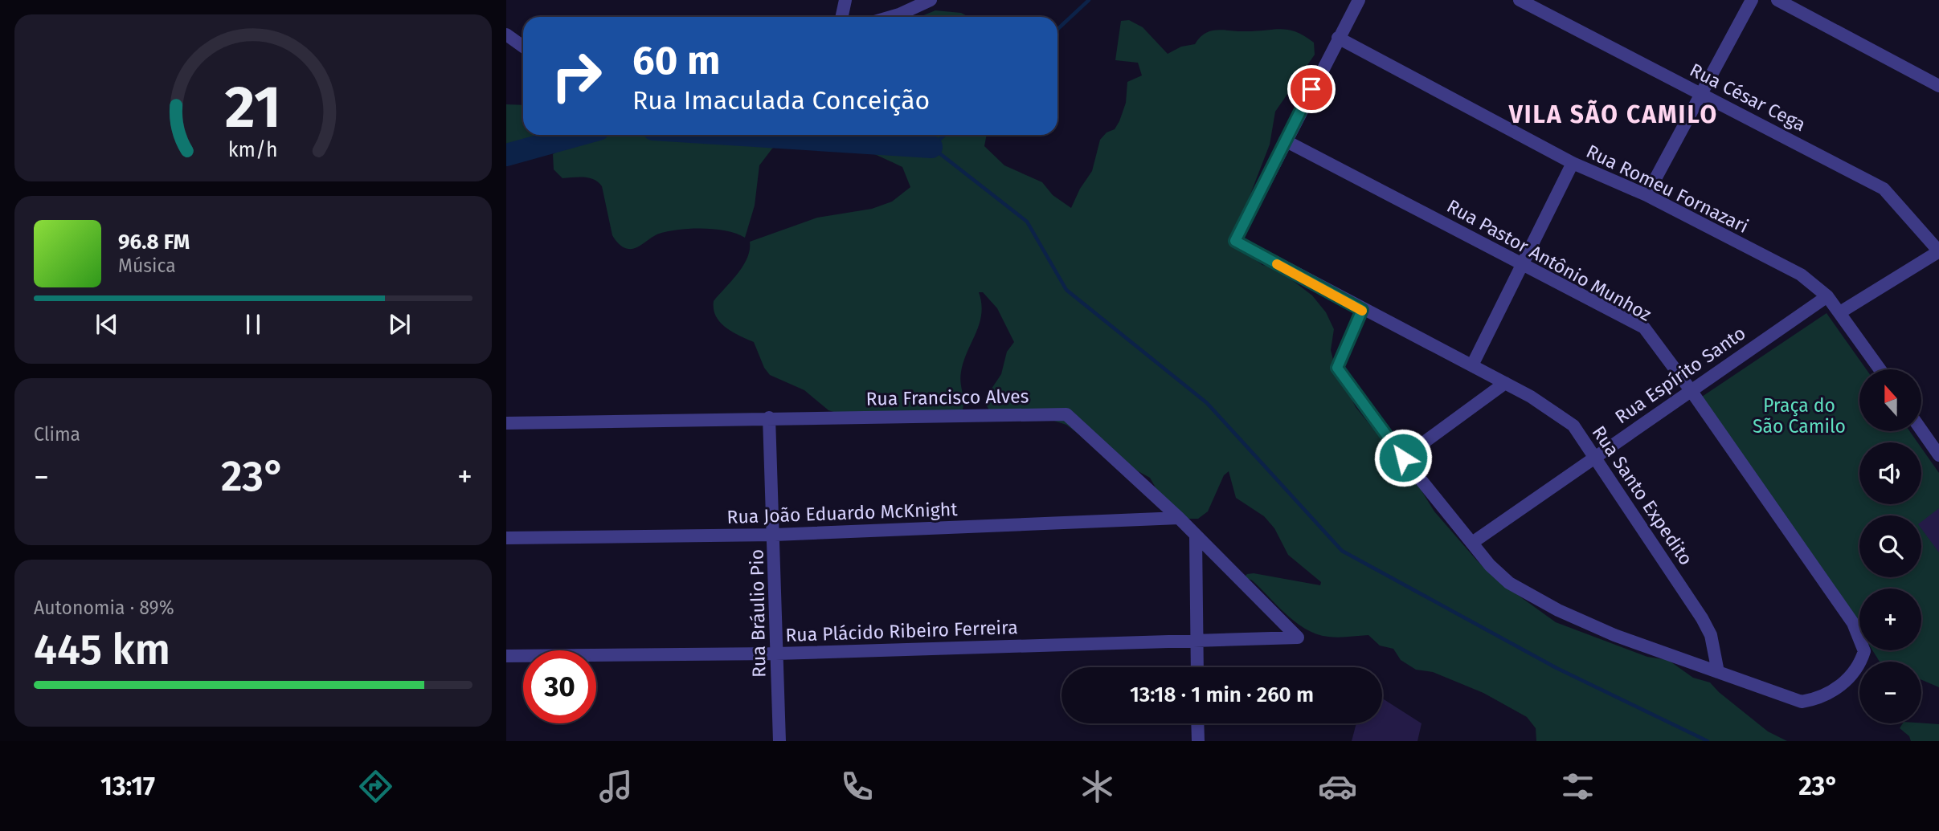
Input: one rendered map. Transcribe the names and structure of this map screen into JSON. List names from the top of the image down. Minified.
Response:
{"streets":{"street":["Rua César Cega","Rua Romeu Fornazari","Rua Pastor Antônio Munhoz","Rua Espírito Santo","Rua Francisco Alves","Rua Santo Expedito","Rua João Eduardo McKnight","Rua Bráulio Pio","Rua Plácido Ribeiro Ferreira"]},"crossings":[["Rua Romeu Fornazari","Rua Espírito Santo"],["Rua Pastor Antônio Munhoz","Rua Espírito Santo"],["Rua Pastor Antônio Munhoz","Rua Santo Expedito"],["Rua Espírito Santo","Rua Santo Expedito"],["Rua Francisco Alves","Rua João Eduardo McKnight"],["Rua Francisco Alves","Rua Bráulio Pio"],["Rua Francisco Alves","Rua Plácido Ribeiro Ferreira"],["Rua João Eduardo McKnight","Rua Bráulio Pio"],["Rua Bráulio Pio","Rua Plácido Ribeiro Ferreira"]],"districts":["VILA SÃO CAMILO"],"parks":["Praça do São Camilo"],"north":"top","page":{"turn":["60 m","Rua Imaculada Conceição"],"song":["96.8 FM","Música"],"map_buttons":["+","−"],"tile":["Clima",["Autonomia · 89%","445 km"]],"heat":["−","23°","+"],"limit":"30","trip":"13:18 · 1 min · 260 m","tabs":["13:17","23°"],"gauge":["21","km/h"]}}
